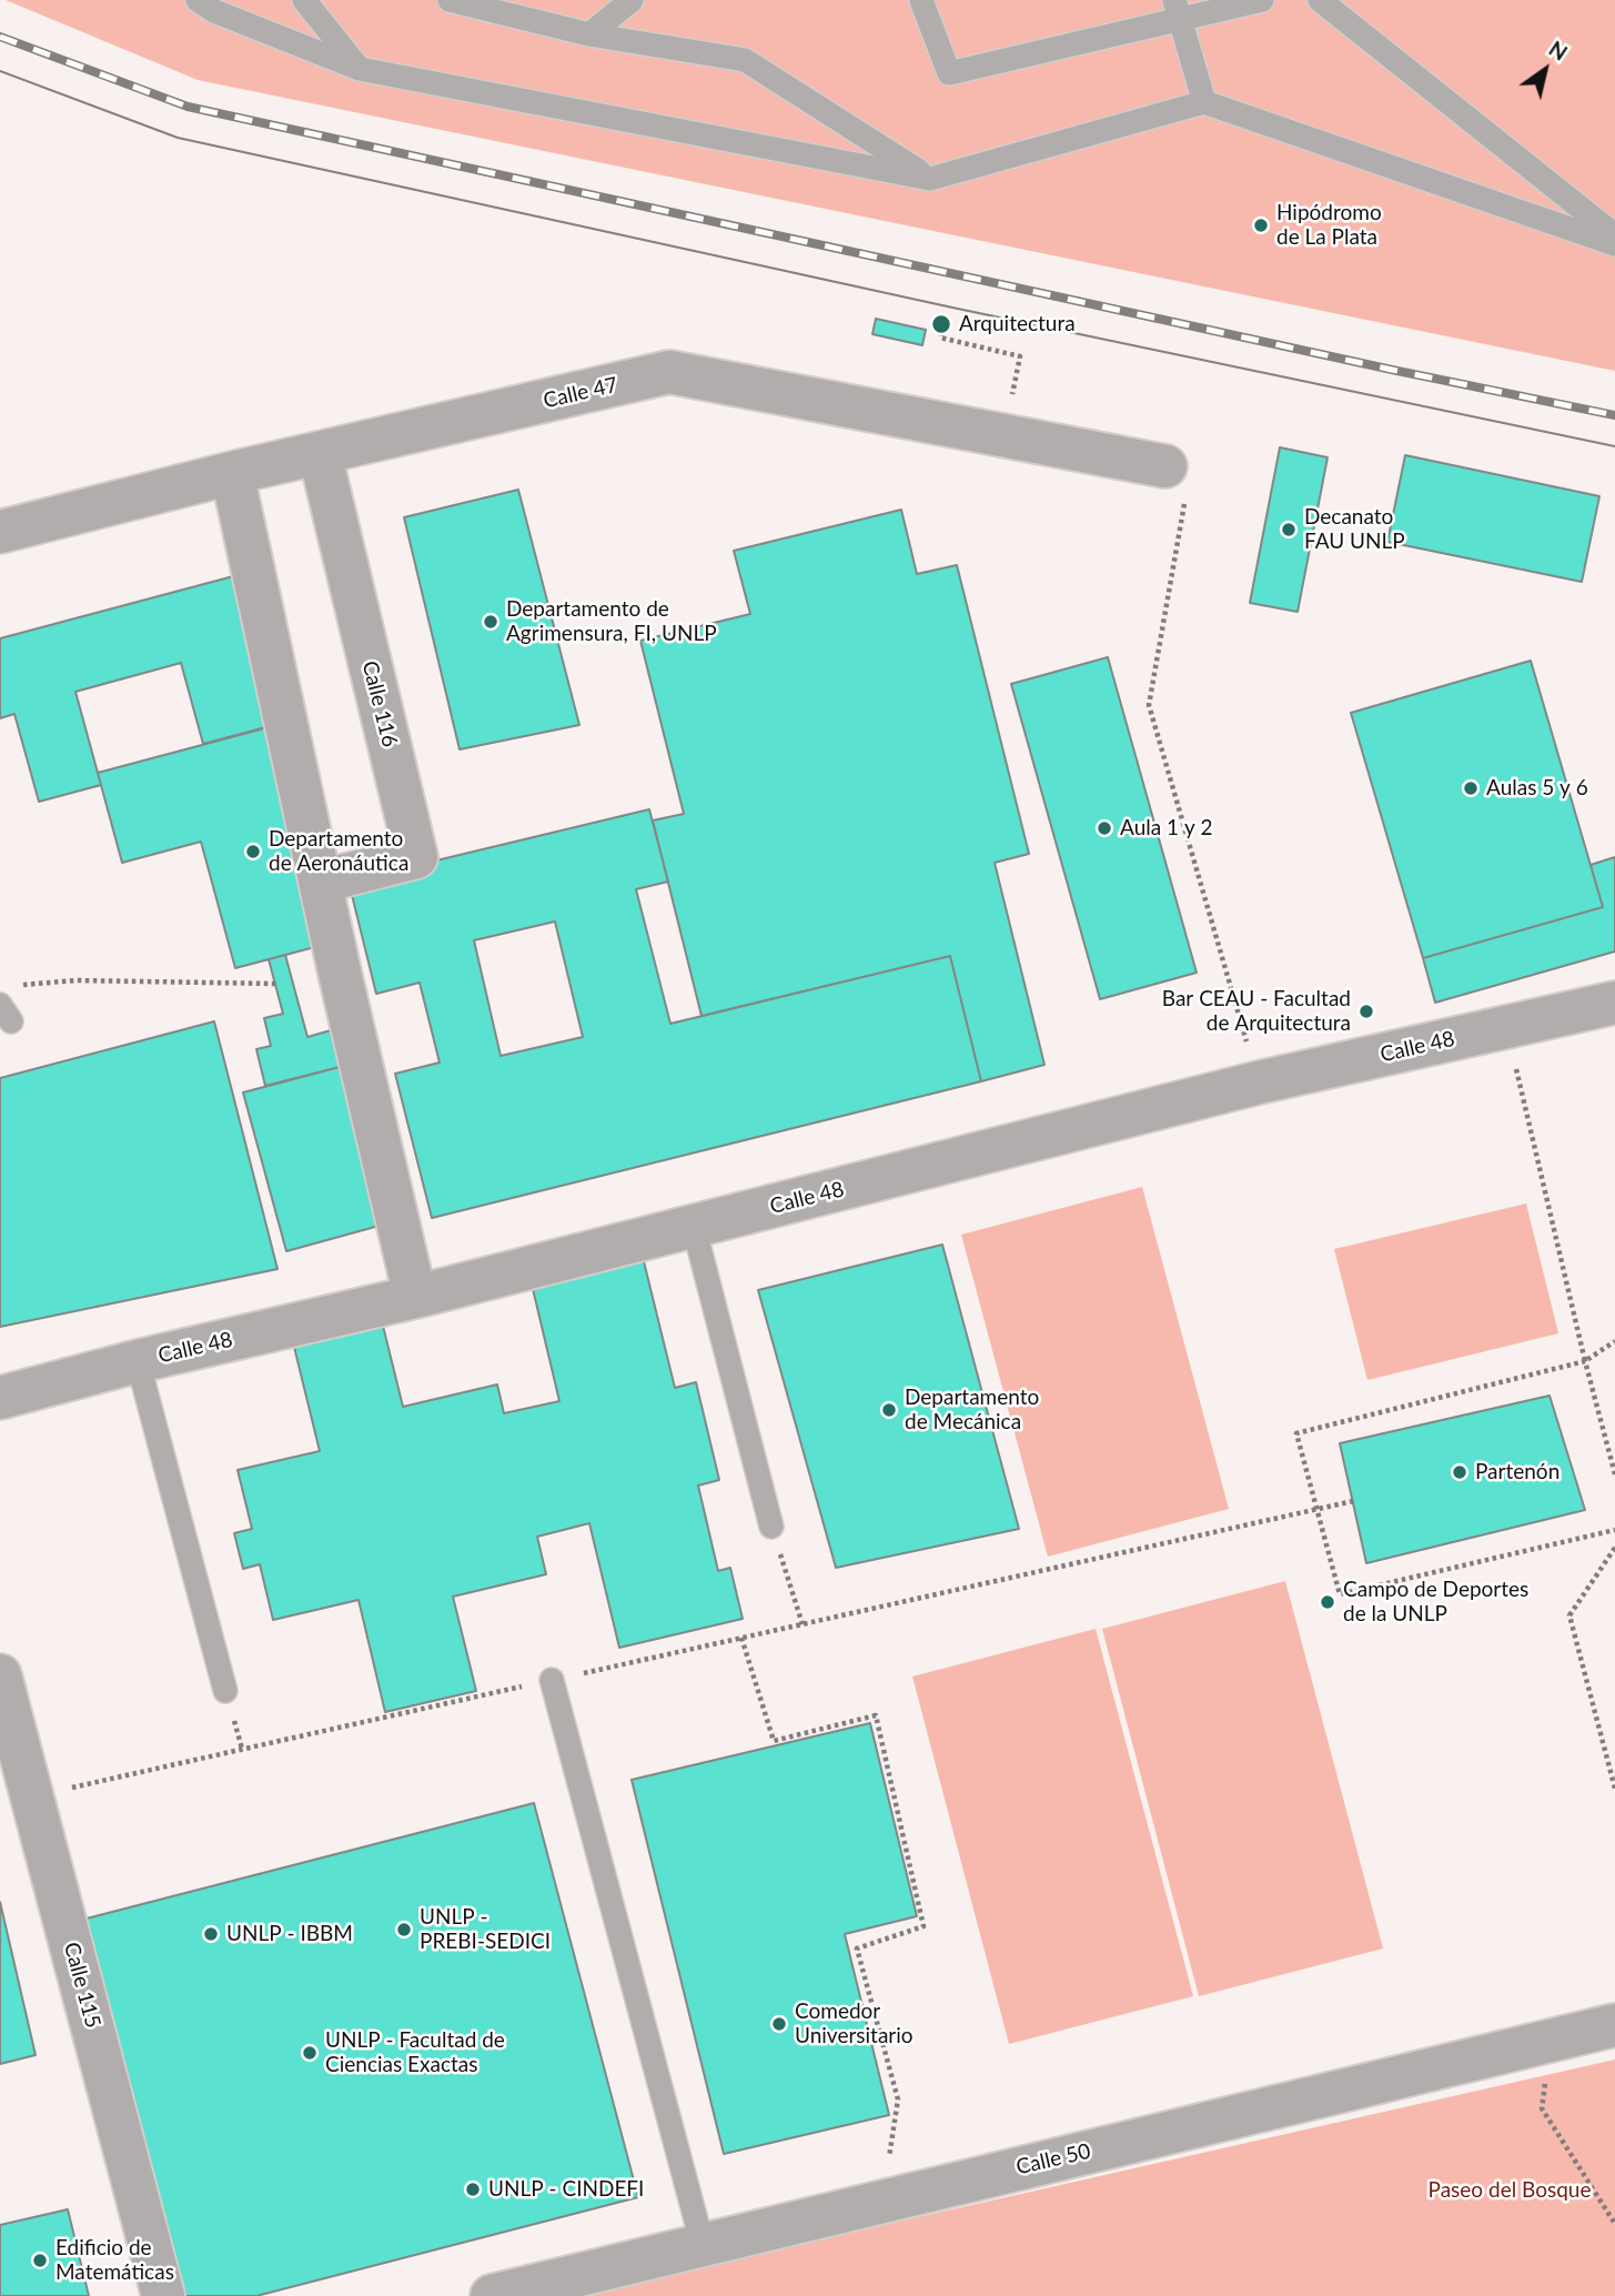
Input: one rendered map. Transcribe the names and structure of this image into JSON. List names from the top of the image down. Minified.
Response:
{"streets":{"street":["Calle 47","Calle 116","Calle 48","Calle 115","Calle 50"]},"crossings":[["Calle 47","Calle 116"]],"parks":["Paseo del Bosque"],"places":["Hipódromo de La Plata","Arquitectura","Decanato FAU UNLP","Departamento de Agrimensura, FI, UNLP","Aulas 5 y 6","Aula 1 y 2","Departamento de Aeronáutica","Bar CEAU - Facultad de Arquitectura","Departamento de Mecánica","Partenón","Campo de Deportes de la UNLP","UNLP - PREBI-SEDICI","UNLP - IBBM","Comedor Universitario","UNLP - Facultad de Ciencias Exactas","UNLP - CINDEFI","Edificio de Matemáticas"],"north":"top right"}
